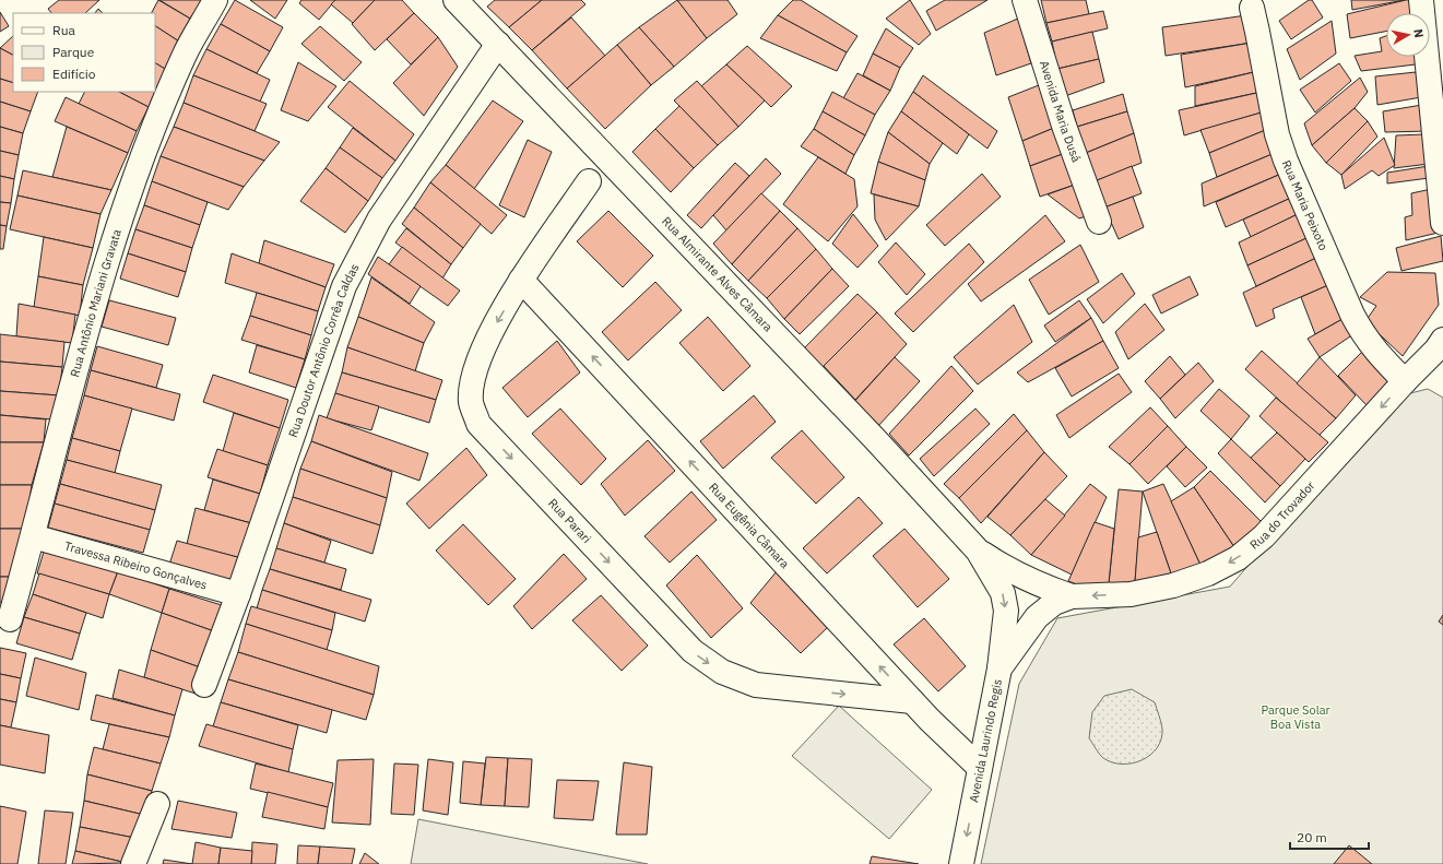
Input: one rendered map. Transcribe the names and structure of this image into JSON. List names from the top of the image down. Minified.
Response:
{"streets":{"street":["Avenida Maria Dusá","Rua Maria Peixoto","Rua Almirante Alves Câmara","Rua Antônio Mariani Gravata","Rua Doutor Antônio Corrêa Caldas","Rua do Trovador","Rua Parari","Rua Eugênia Câmara","Travessa Ribeiro Gonçalves","Avenida Laurindo Regis"]},"crossings":[["Rua Maria Peixoto","Rua do Trovador"],["Rua Almirante Alves Câmara","Rua Doutor Antônio Corrêa Caldas"],["Rua Almirante Alves Câmara","Rua do Trovador"],["Rua Almirante Alves Câmara","Avenida Laurindo Regis"],["Rua Antônio Mariani Gravata","Travessa Ribeiro Gonçalves"],["Rua Doutor Antônio Corrêa Caldas","Travessa Ribeiro Gonçalves"],["Rua do Trovador","Avenida Laurindo Regis"],["Rua Parari","Rua Eugênia Câmara"],["Rua Eugênia Câmara","Avenida Laurindo Regis"]],"one_way":["Rua do Trovador","Rua Parari","Rua Eugênia Câmara"],"parks":["Parque Solar Boa Vista"],"legend":["Rua","Parque","Edifício"],"scale_bar":"20 m","north":"right"}
